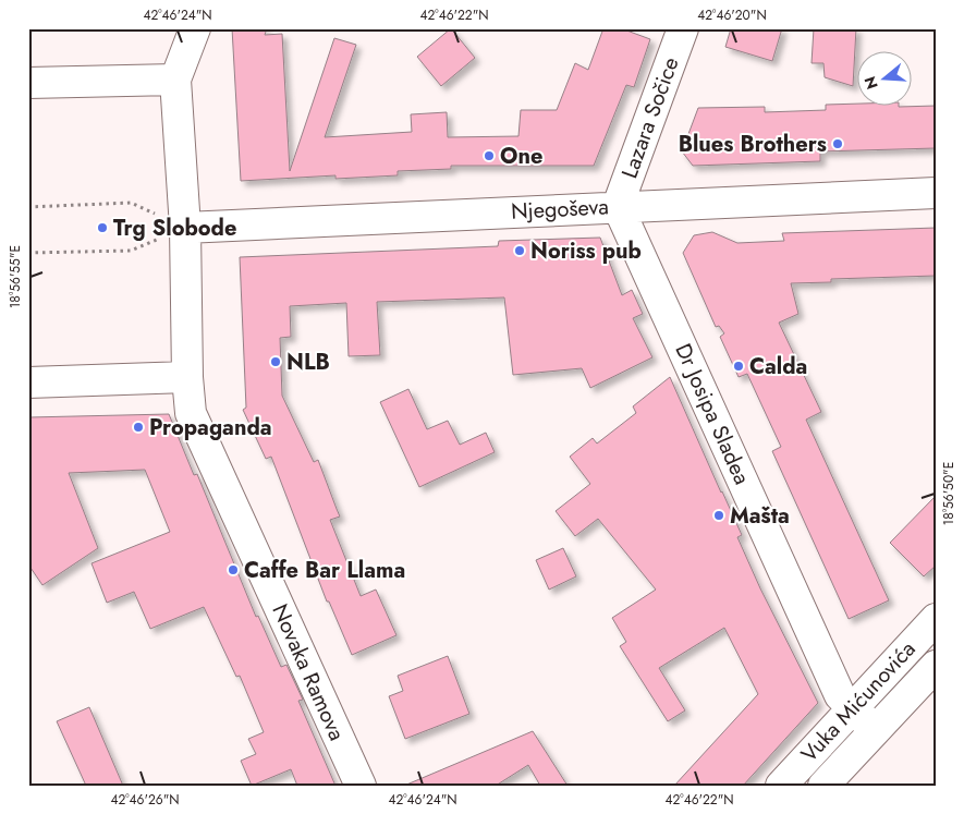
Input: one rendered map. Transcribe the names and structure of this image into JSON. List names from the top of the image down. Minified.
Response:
{"streets":{"street":["Lazara Sočice","Njegoševa","Dr Josipa Sladea","Novaka Ramova","Vuka Mićunovića"]},"crossings":[["Lazara Sočice","Njegoševa"],["Lazara Sočice","Dr Josipa Sladea"],["Njegoševa","Dr Josipa Sladea"],["Dr Josipa Sladea","Vuka Mićunovića"]],"places":["Blues Brothers","One","Trg Slobode","Noriss pub","NLB","Calda","Propaganda","Mašta","Caffe Bar Llama"],"north":"left","coordinates":["42°46'24\"N","42°46'22\"N","42°46'20\"N","18°56'55\"E","18°56'50\"E","42°46'26\"N"]}
